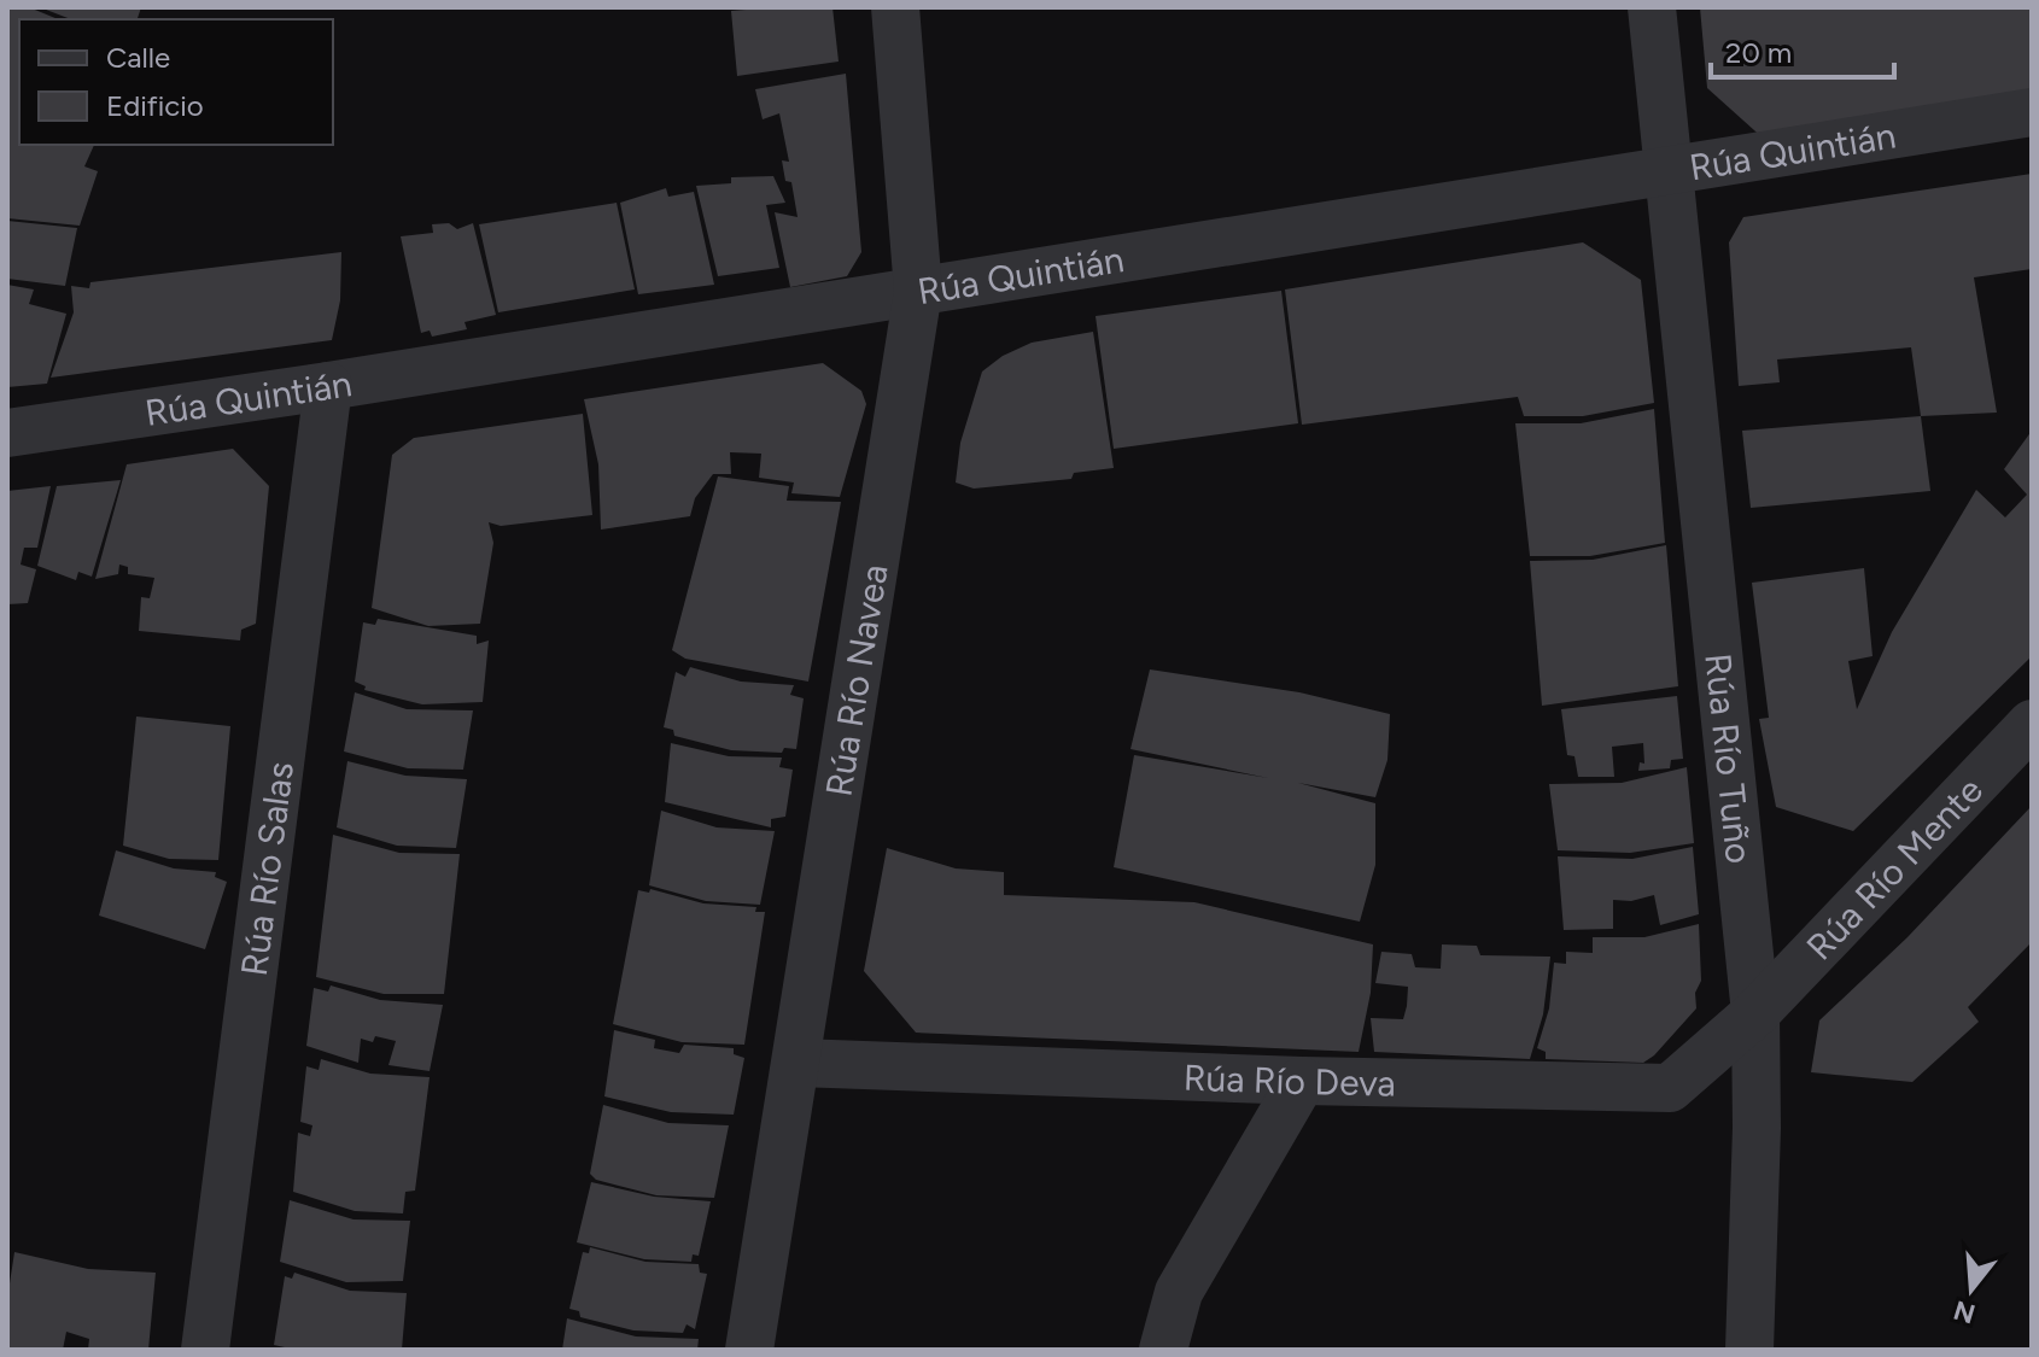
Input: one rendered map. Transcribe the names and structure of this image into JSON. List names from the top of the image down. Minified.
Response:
{"streets":{"street":["Rúa Quintián","Rúa Río Navea","Rúa Río Tuño","Rúa Río Salas","Rúa Río Mente","Rúa Río Deva"]},"crossings":[["Rúa Quintián","Rúa Río Navea"],["Rúa Quintián","Rúa Río Tuño"],["Rúa Quintián","Rúa Río Salas"],["Rúa Río Navea","Rúa Río Deva"],["Rúa Río Tuño","Rúa Río Mente"],["Rúa Río Tuño","Rúa Río Deva"],["Rúa Río Mente","Rúa Río Deva"]],"legend":["Calle","Edificio"],"scale_bar":"20 m","north":"bottom"}
